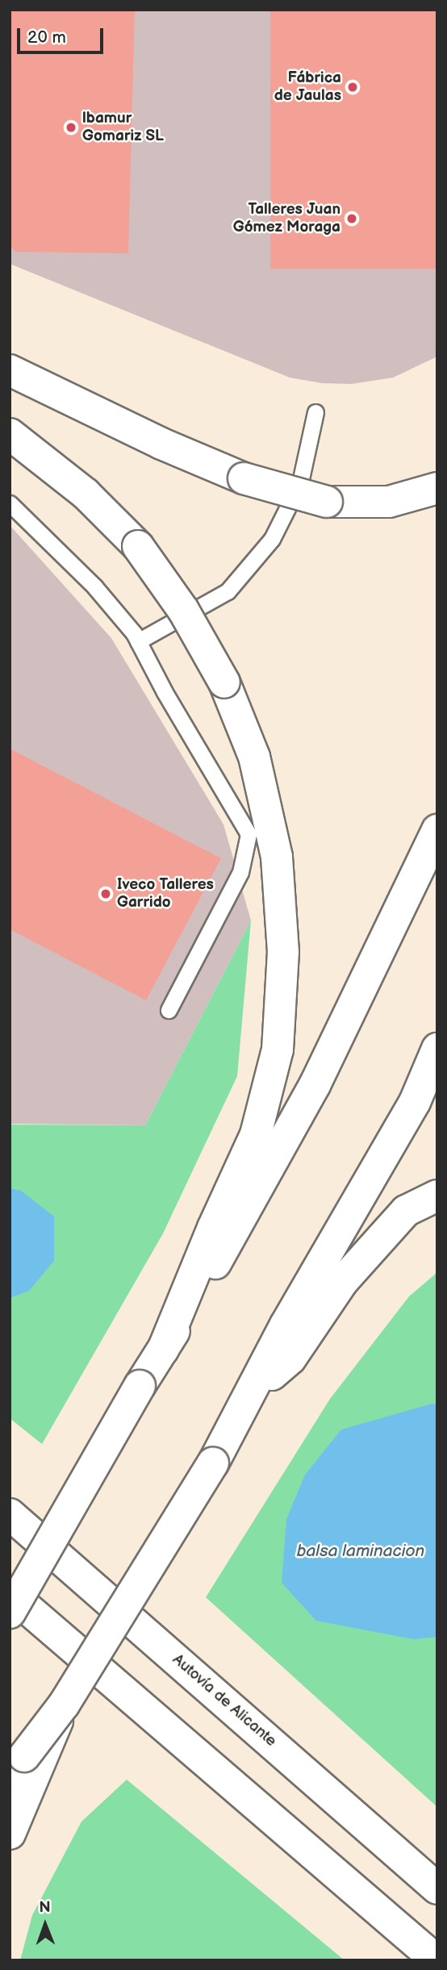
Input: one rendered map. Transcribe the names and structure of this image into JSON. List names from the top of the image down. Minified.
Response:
{"streets":{"highway":["Autovía de Alicante"]},"water":["balsa laminacion"],"places":["Fábrica de Jaulas","lbamur Gomariz SL","Talleres Juan Gómez Moraga","Iveco Talleres Garrido"],"scale_bar":"20 m","north":"top"}
